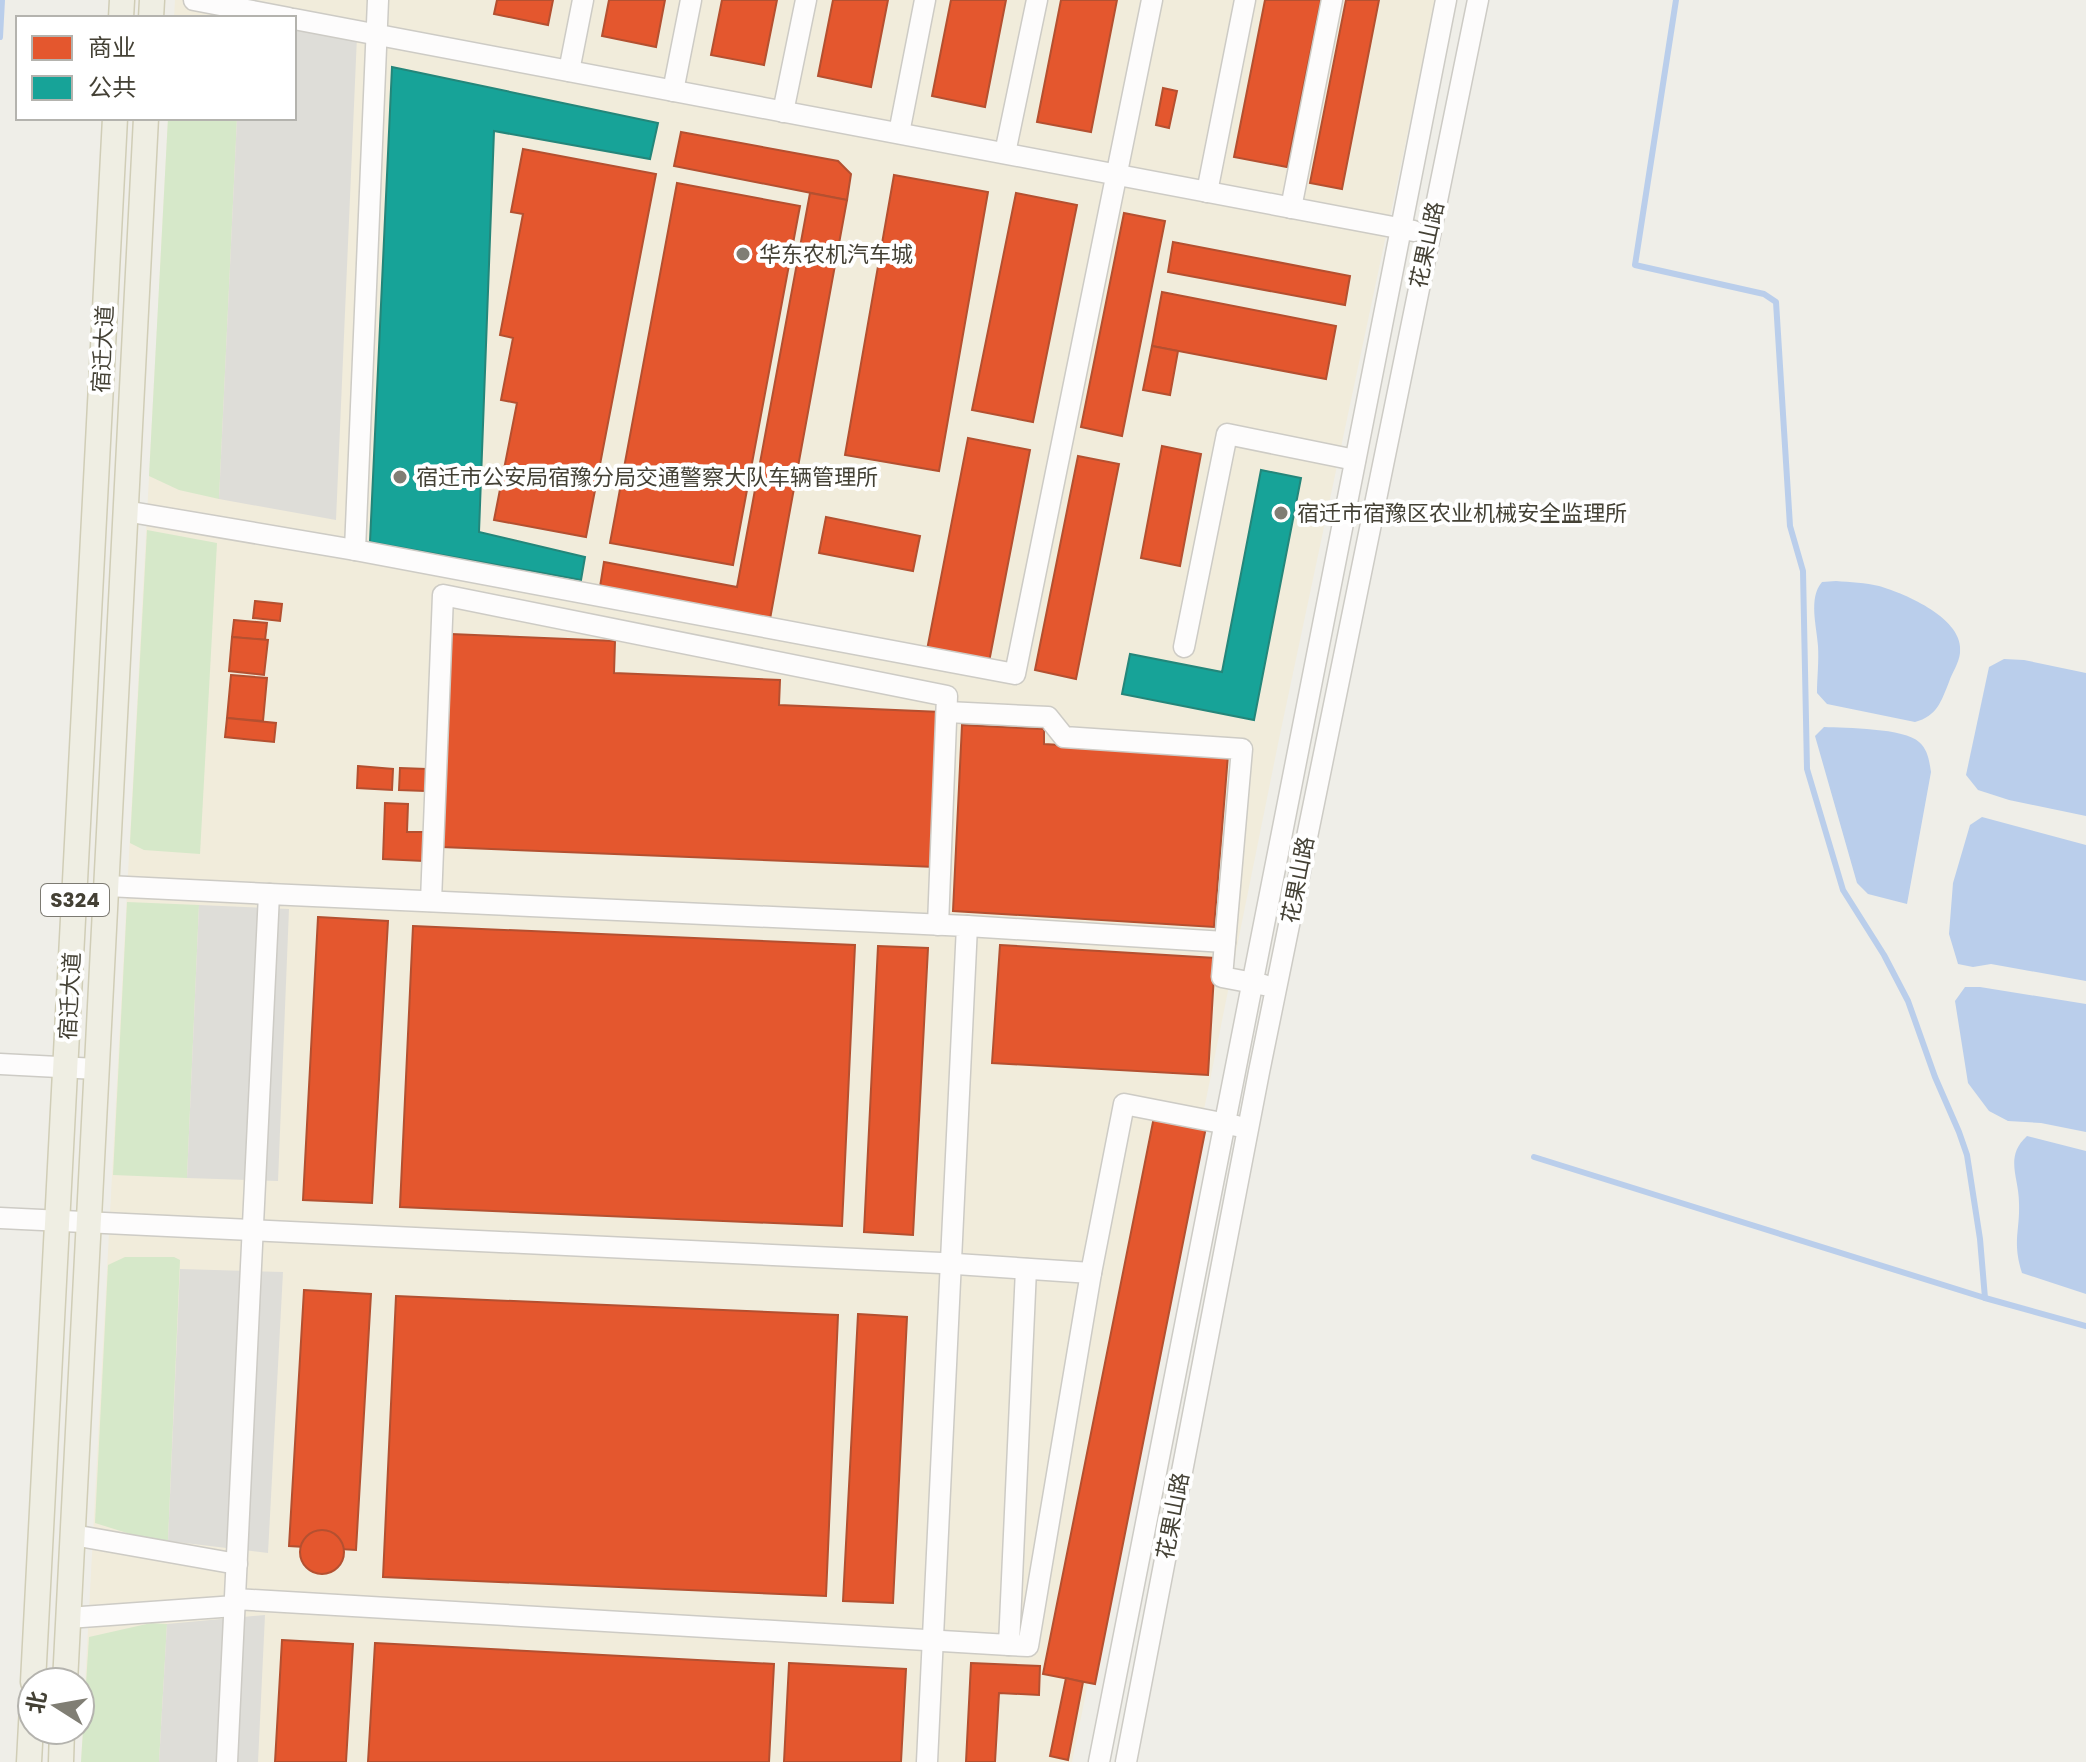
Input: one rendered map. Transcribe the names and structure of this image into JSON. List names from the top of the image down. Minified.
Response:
{"streets":{"main road":["宿迁大道","S324"],"street":["花果山路"]},"places":["华东农机汽车城","宿迁市公安局宿豫分局交通警察大队车辆管理所","宿迁市宿豫区农业机械安全监理所"],"legend":["商业","公共"],"north":"left"}
